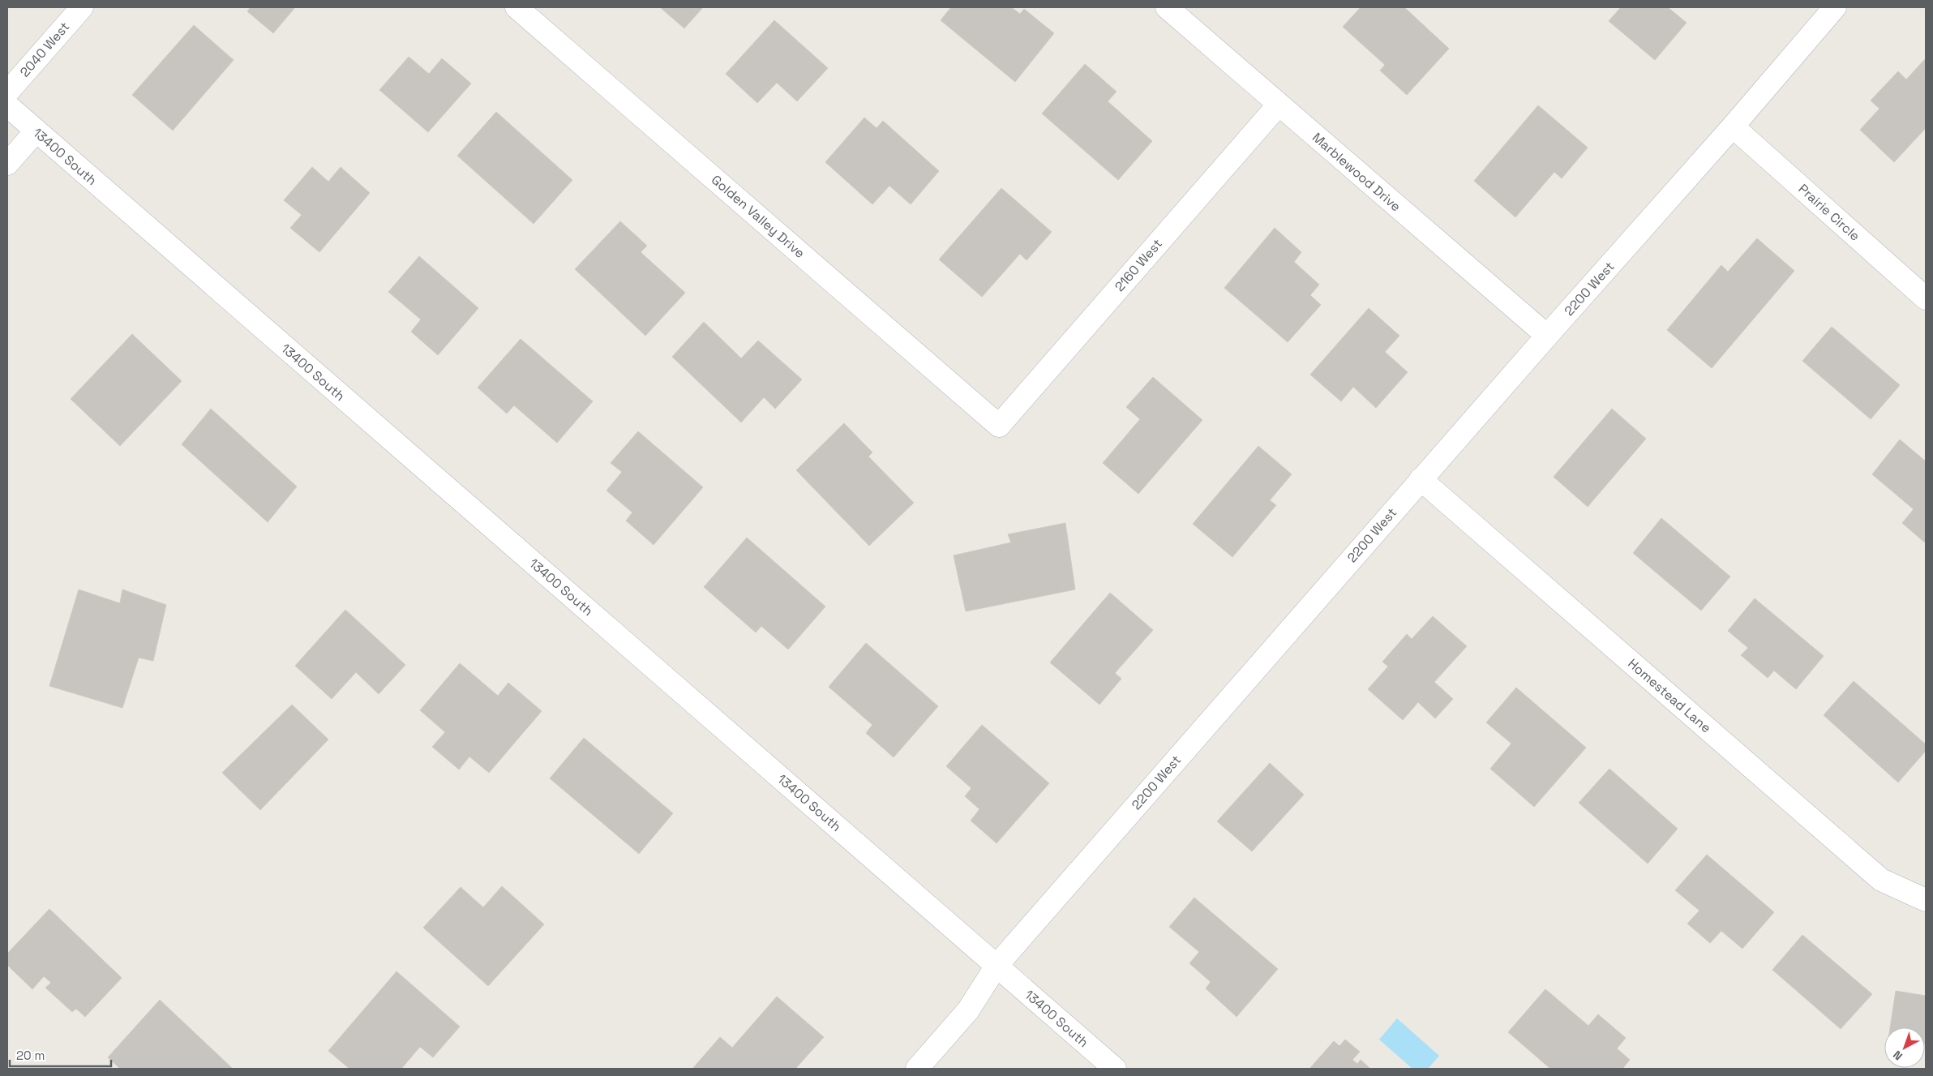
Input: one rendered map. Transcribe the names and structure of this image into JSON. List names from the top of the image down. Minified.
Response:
{"streets":{"street":["2040 West","13400 South","Marblewood Drive","Prairie Circle","Golden Valley Drive","2160 West","2200 West","Homestead Lane"]},"crossings":[["13400 South","2200 West"],["Marblewood Drive","2160 West"],["Marblewood Drive","2200 West"],["Prairie Circle","2200 West"],["Golden Valley Drive","2160 West"],["2200 West","Homestead Lane"]],"scale_bar":"20 m","north":"bottom left"}
